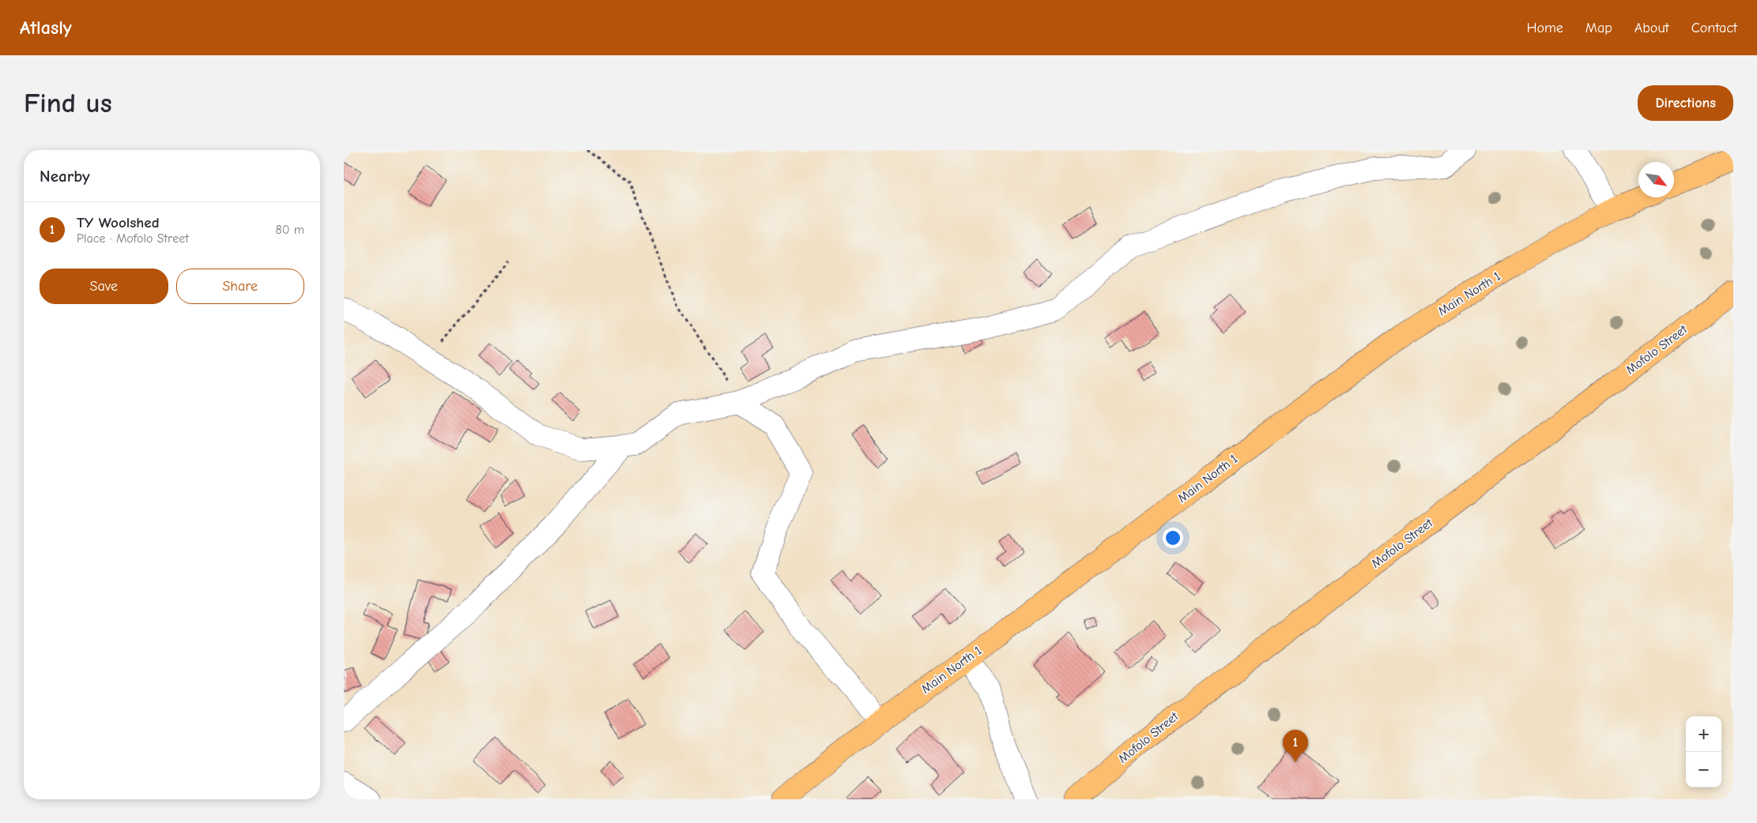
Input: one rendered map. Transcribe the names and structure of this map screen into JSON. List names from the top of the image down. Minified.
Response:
{"streets":{"main road":["Main North 1","Mofolo Street"]},"north":"bottom right","page":{"header":"Atlasly","nav":["Home","Map","About","Contact"],"buttons":["Directions",["Save","Share"]],"title":"Find us","heading":"Nearby","list":[{"mark":"1","name":"TY Woolshed","note":"Place · Mofolo Street","value":"80 m"}],"map_buttons":["+","−"],"pins":"1"}}
